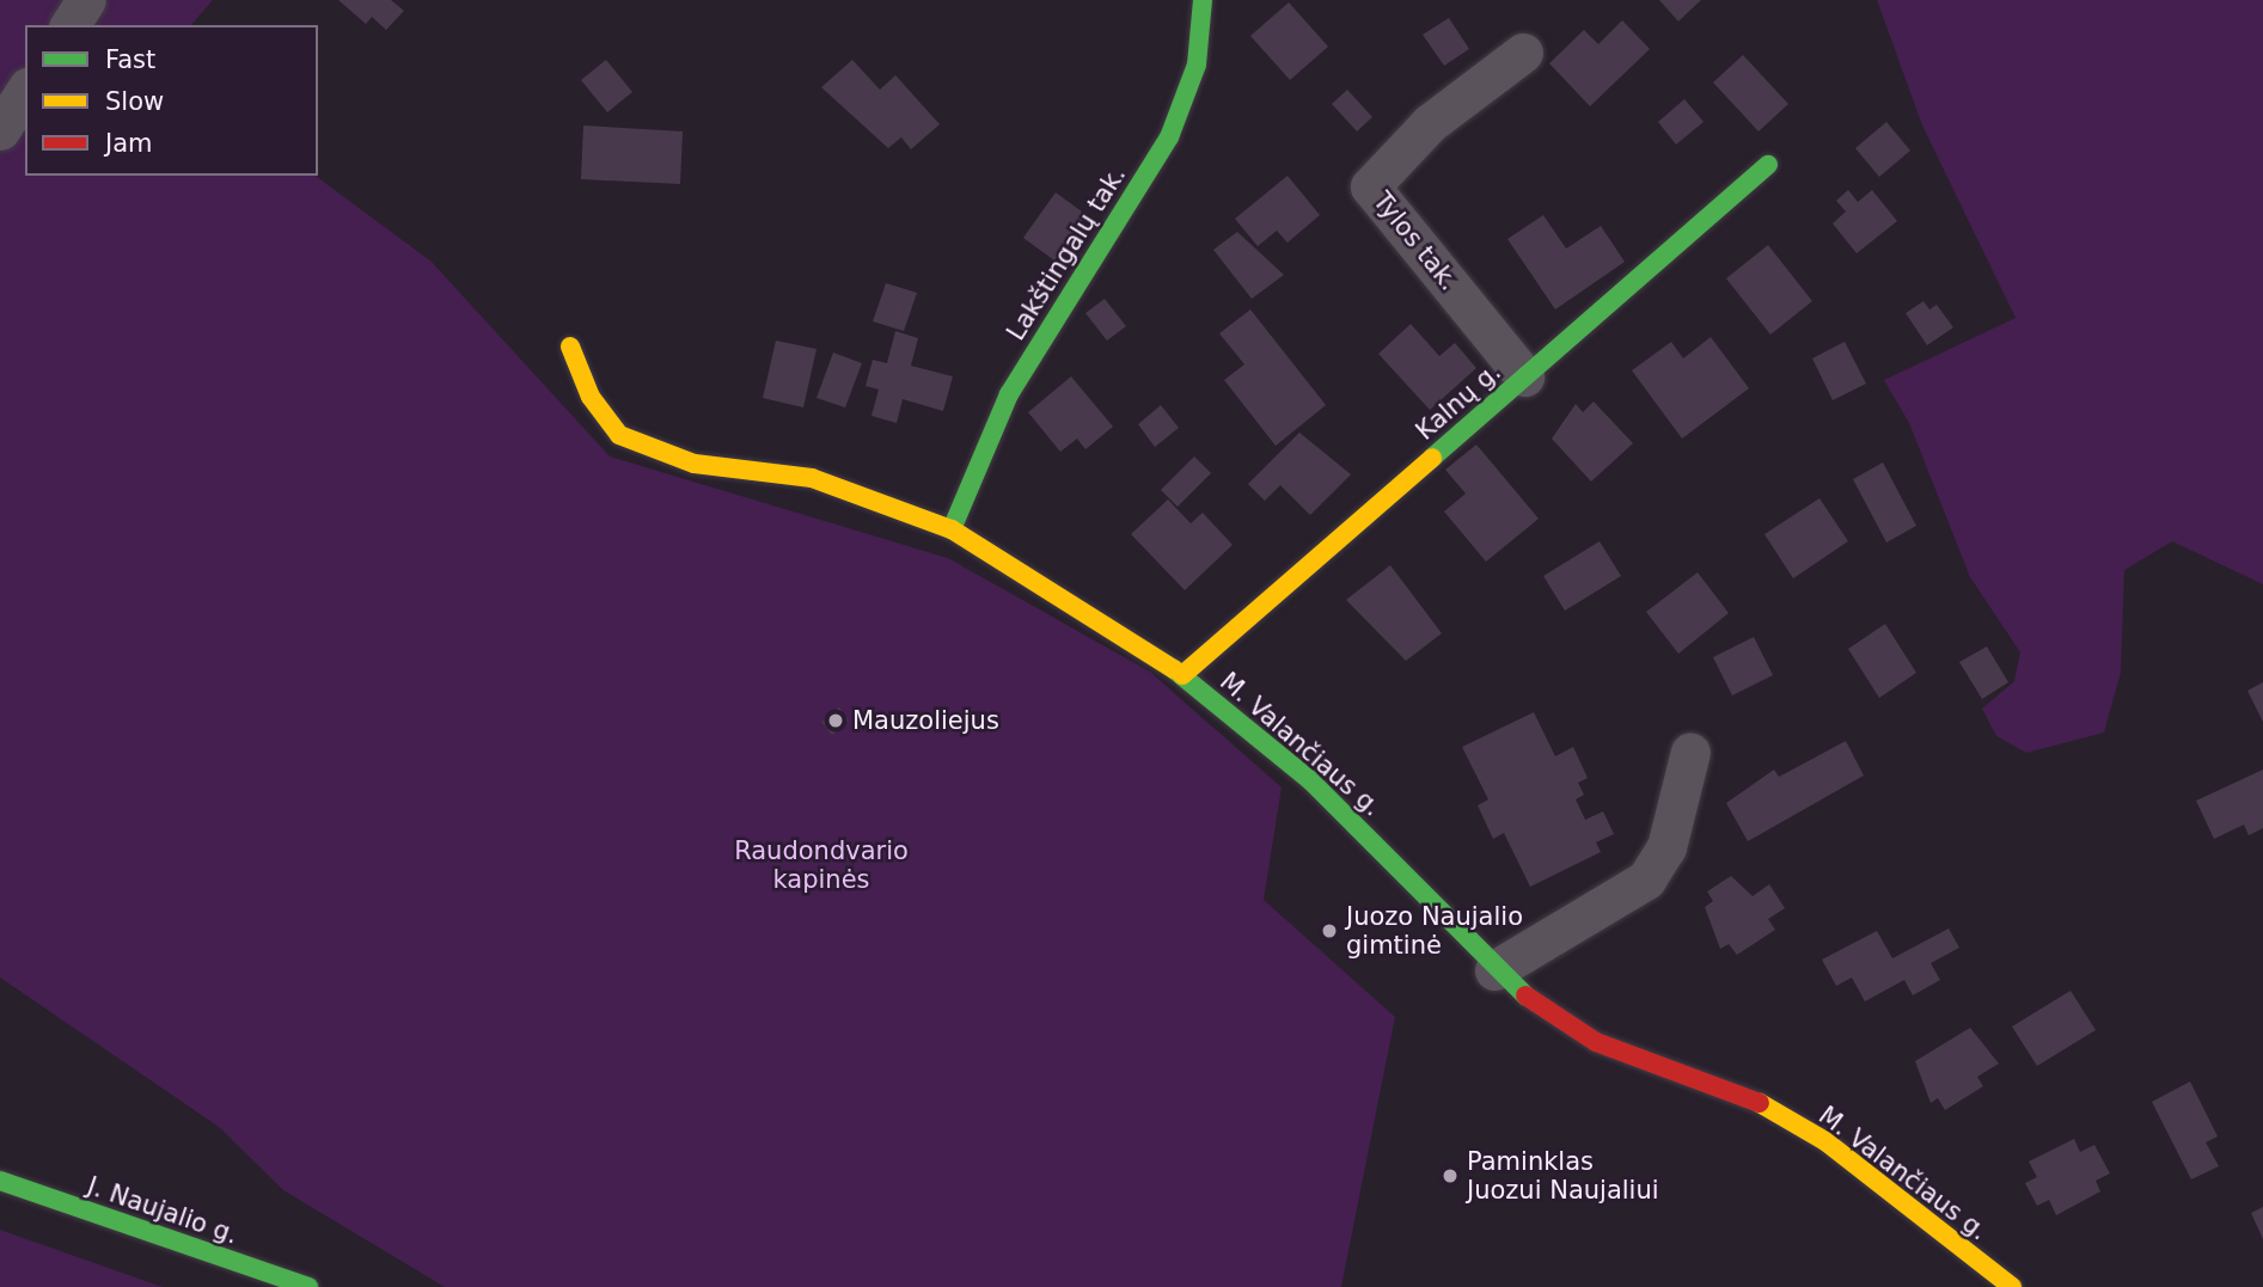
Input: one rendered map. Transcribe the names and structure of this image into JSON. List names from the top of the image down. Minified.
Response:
{"streets":{"street":["Tylos tak.","Lakštingalų tak.","Kalnų g.","M. Valančiaus g.","J. Naujalio g."]},"crossings":[["Tylos tak.","Kalnų g."],["Lakštingalų tak.","M. Valančiaus g."],["Kalnų g.","M. Valančiaus g."]],"parks":["Raudondvario kapinės"],"places":["Mauzoliejus","Juozo Naujalio gimtinė","Paminklas Juozui Naujaliui"],"legend":["Fast","Slow","Jam"]}
